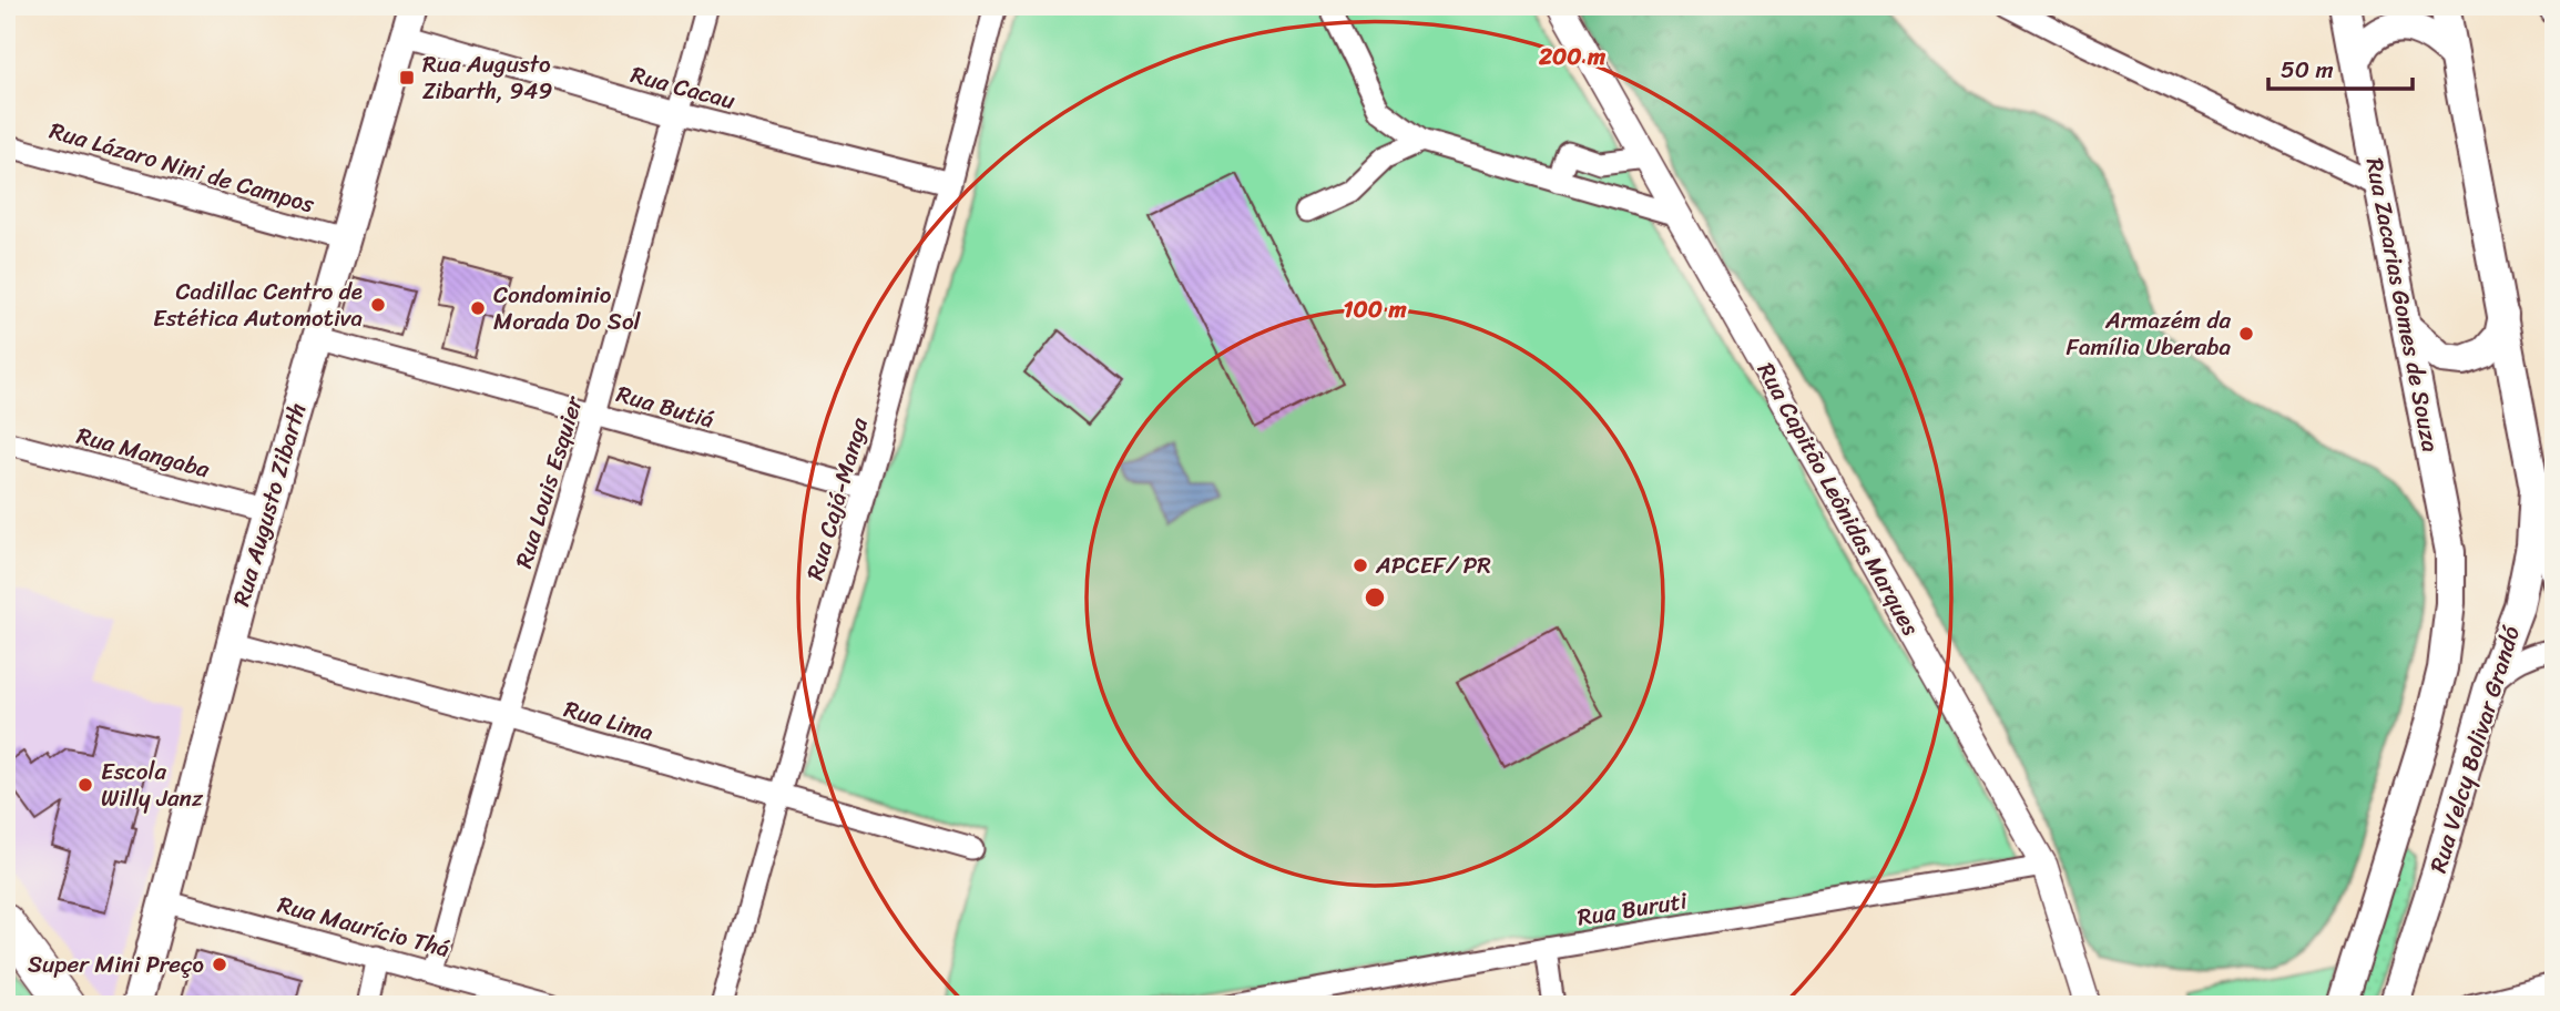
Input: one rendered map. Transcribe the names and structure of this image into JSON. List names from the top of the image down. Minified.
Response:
{"streets":{"main road":["Rua Zacarias Gomes de Souza","Rua Augusto Zibarth","Rua Velcy Bolivar Grandó"],"street":["Rua Cacau","Rua Lázaro Nini de Campos","Rua Butiá","Rua Mangaba","Rua Louis Esquier","Rua Cajá-Manga","Rua Capitão Leônidas Marques","Rua Lima","Rua Buruti","Rua Maurício Thá"]},"crossings":[["Rua Cacau","Rua Louis Esquier"],["Rua Cacau","Rua Cajá-Manga"],["Rua Cacau","Rua Augusto Zibarth"],["Rua Lázaro Nini de Campos","Rua Augusto Zibarth"],["Rua Butiá","Rua Louis Esquier"],["Rua Butiá","Rua Cajá-Manga"],["Rua Butiá","Rua Augusto Zibarth"],["Rua Mangaba","Rua Augusto Zibarth"],["Rua Louis Esquier","Rua Lima"],["Rua Louis Esquier","Rua Maurício Thá"],["Rua Cajá-Manga","Rua Lima"],["Rua Capitão Leônidas Marques","Rua Buruti"],["Rua Augusto Zibarth","Rua Lima"],["Rua Augusto Zibarth","Rua Maurício Thá"]],"places":{"transit":["Rua Augusto Zibarth, 949"],"other":["Cadillac Centro de Estética Automotiva","Condominio Morada Do Sol","Armazém da Família Uberaba","APCEF/ PR","Escola Willy Janz","Super Mini Preço"]},"scale_bar":"50 m","rings":["200 m","100 m"]}
